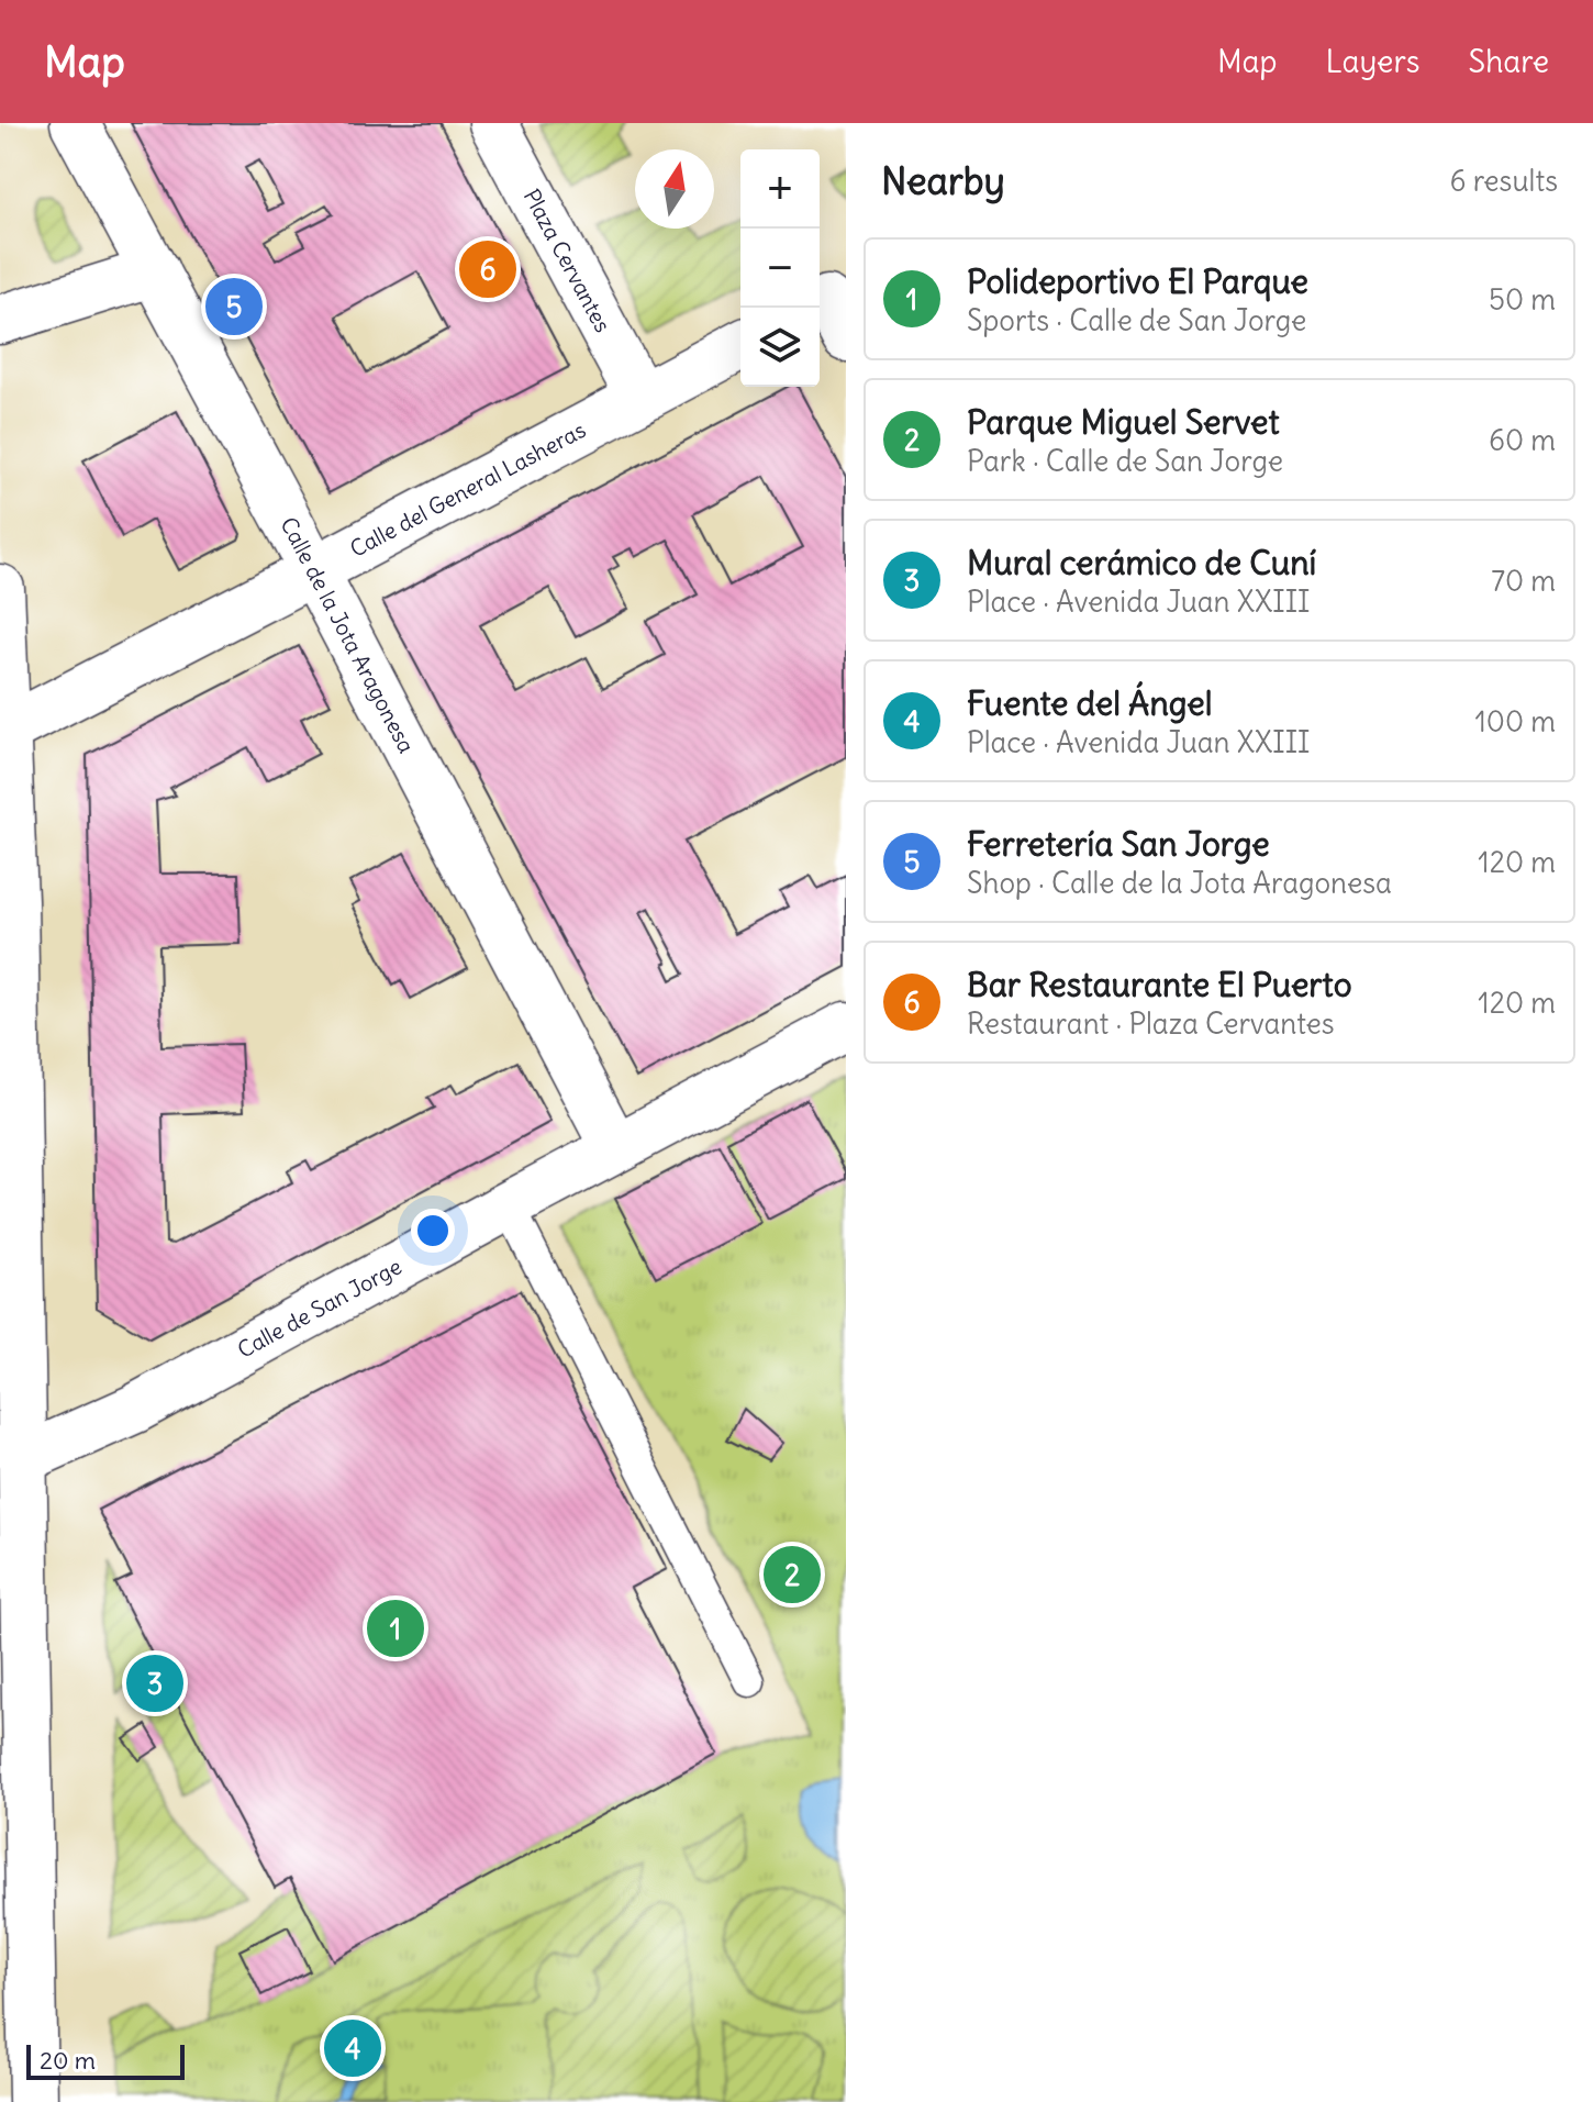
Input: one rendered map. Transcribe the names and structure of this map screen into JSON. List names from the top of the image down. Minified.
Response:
{"streets":{"main road":["Plaza Cervantes","Calle del General Lasheras","Calle de la Jota Aragonesa","Calle de San Jorge"]},"crossings":[["Plaza Cervantes","Calle del General Lasheras"],["Calle del General Lasheras","Calle de la Jota Aragonesa"],["Calle de la Jota Aragonesa","Calle de San Jorge"]],"scale_bar":"20 m","north":"top","page":{"header":"Map","nav":["Map","Layers","Share"],"heading":["Nearby","6 results"],"map_buttons":["+","−"],"pins":["6","5","2","1","3","4"],"list":[{"mark":"1","name":"Polideportivo El Parque","note":"Sports · Calle de San Jorge","value":"50 m"},{"mark":"2","name":"Parque Miguel Servet","note":"Park · Calle de San Jorge","value":"60 m"},{"mark":"3","name":"Mural cerámico de Cuní","note":"Place · Avenida Juan XXIII","value":"70 m"},{"mark":"4","name":"Fuente del Ángel","note":"Place · Avenida Juan XXIII","value":"100 m"},{"mark":"5","name":"Ferretería San Jorge","note":"Shop · Calle de la Jota Aragonesa","value":"120 m"},{"mark":"6","name":"Bar Restaurante El Puerto","note":"Restaurant · Plaza Cervantes","value":"120 m"}],"scale":"20 m"}}
